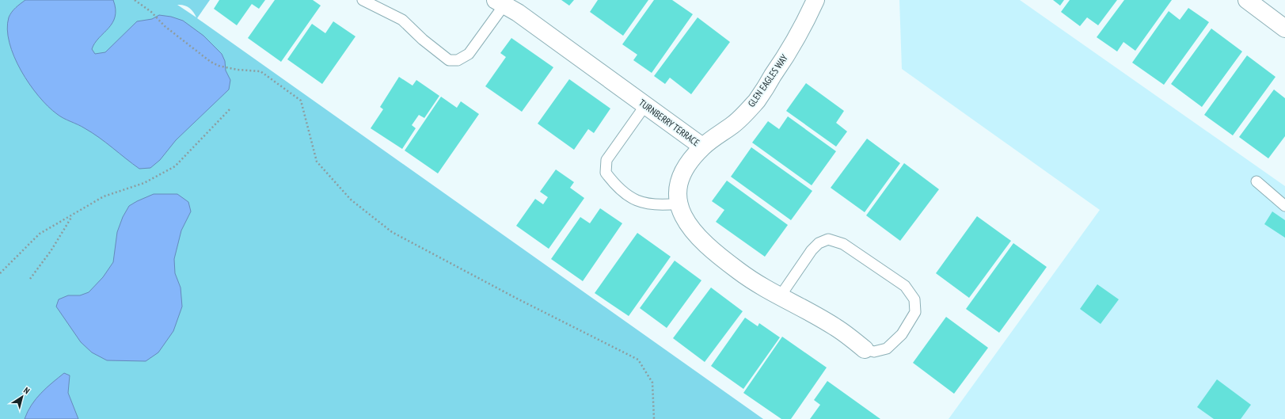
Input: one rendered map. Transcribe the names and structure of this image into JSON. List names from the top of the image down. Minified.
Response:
{"streets":{"street":["GLEN EAGLES WAY","TURNBERRY TERRACE"]},"crossings":[["GLEN EAGLES WAY","TURNBERRY TERRACE"]],"north":"top right"}
